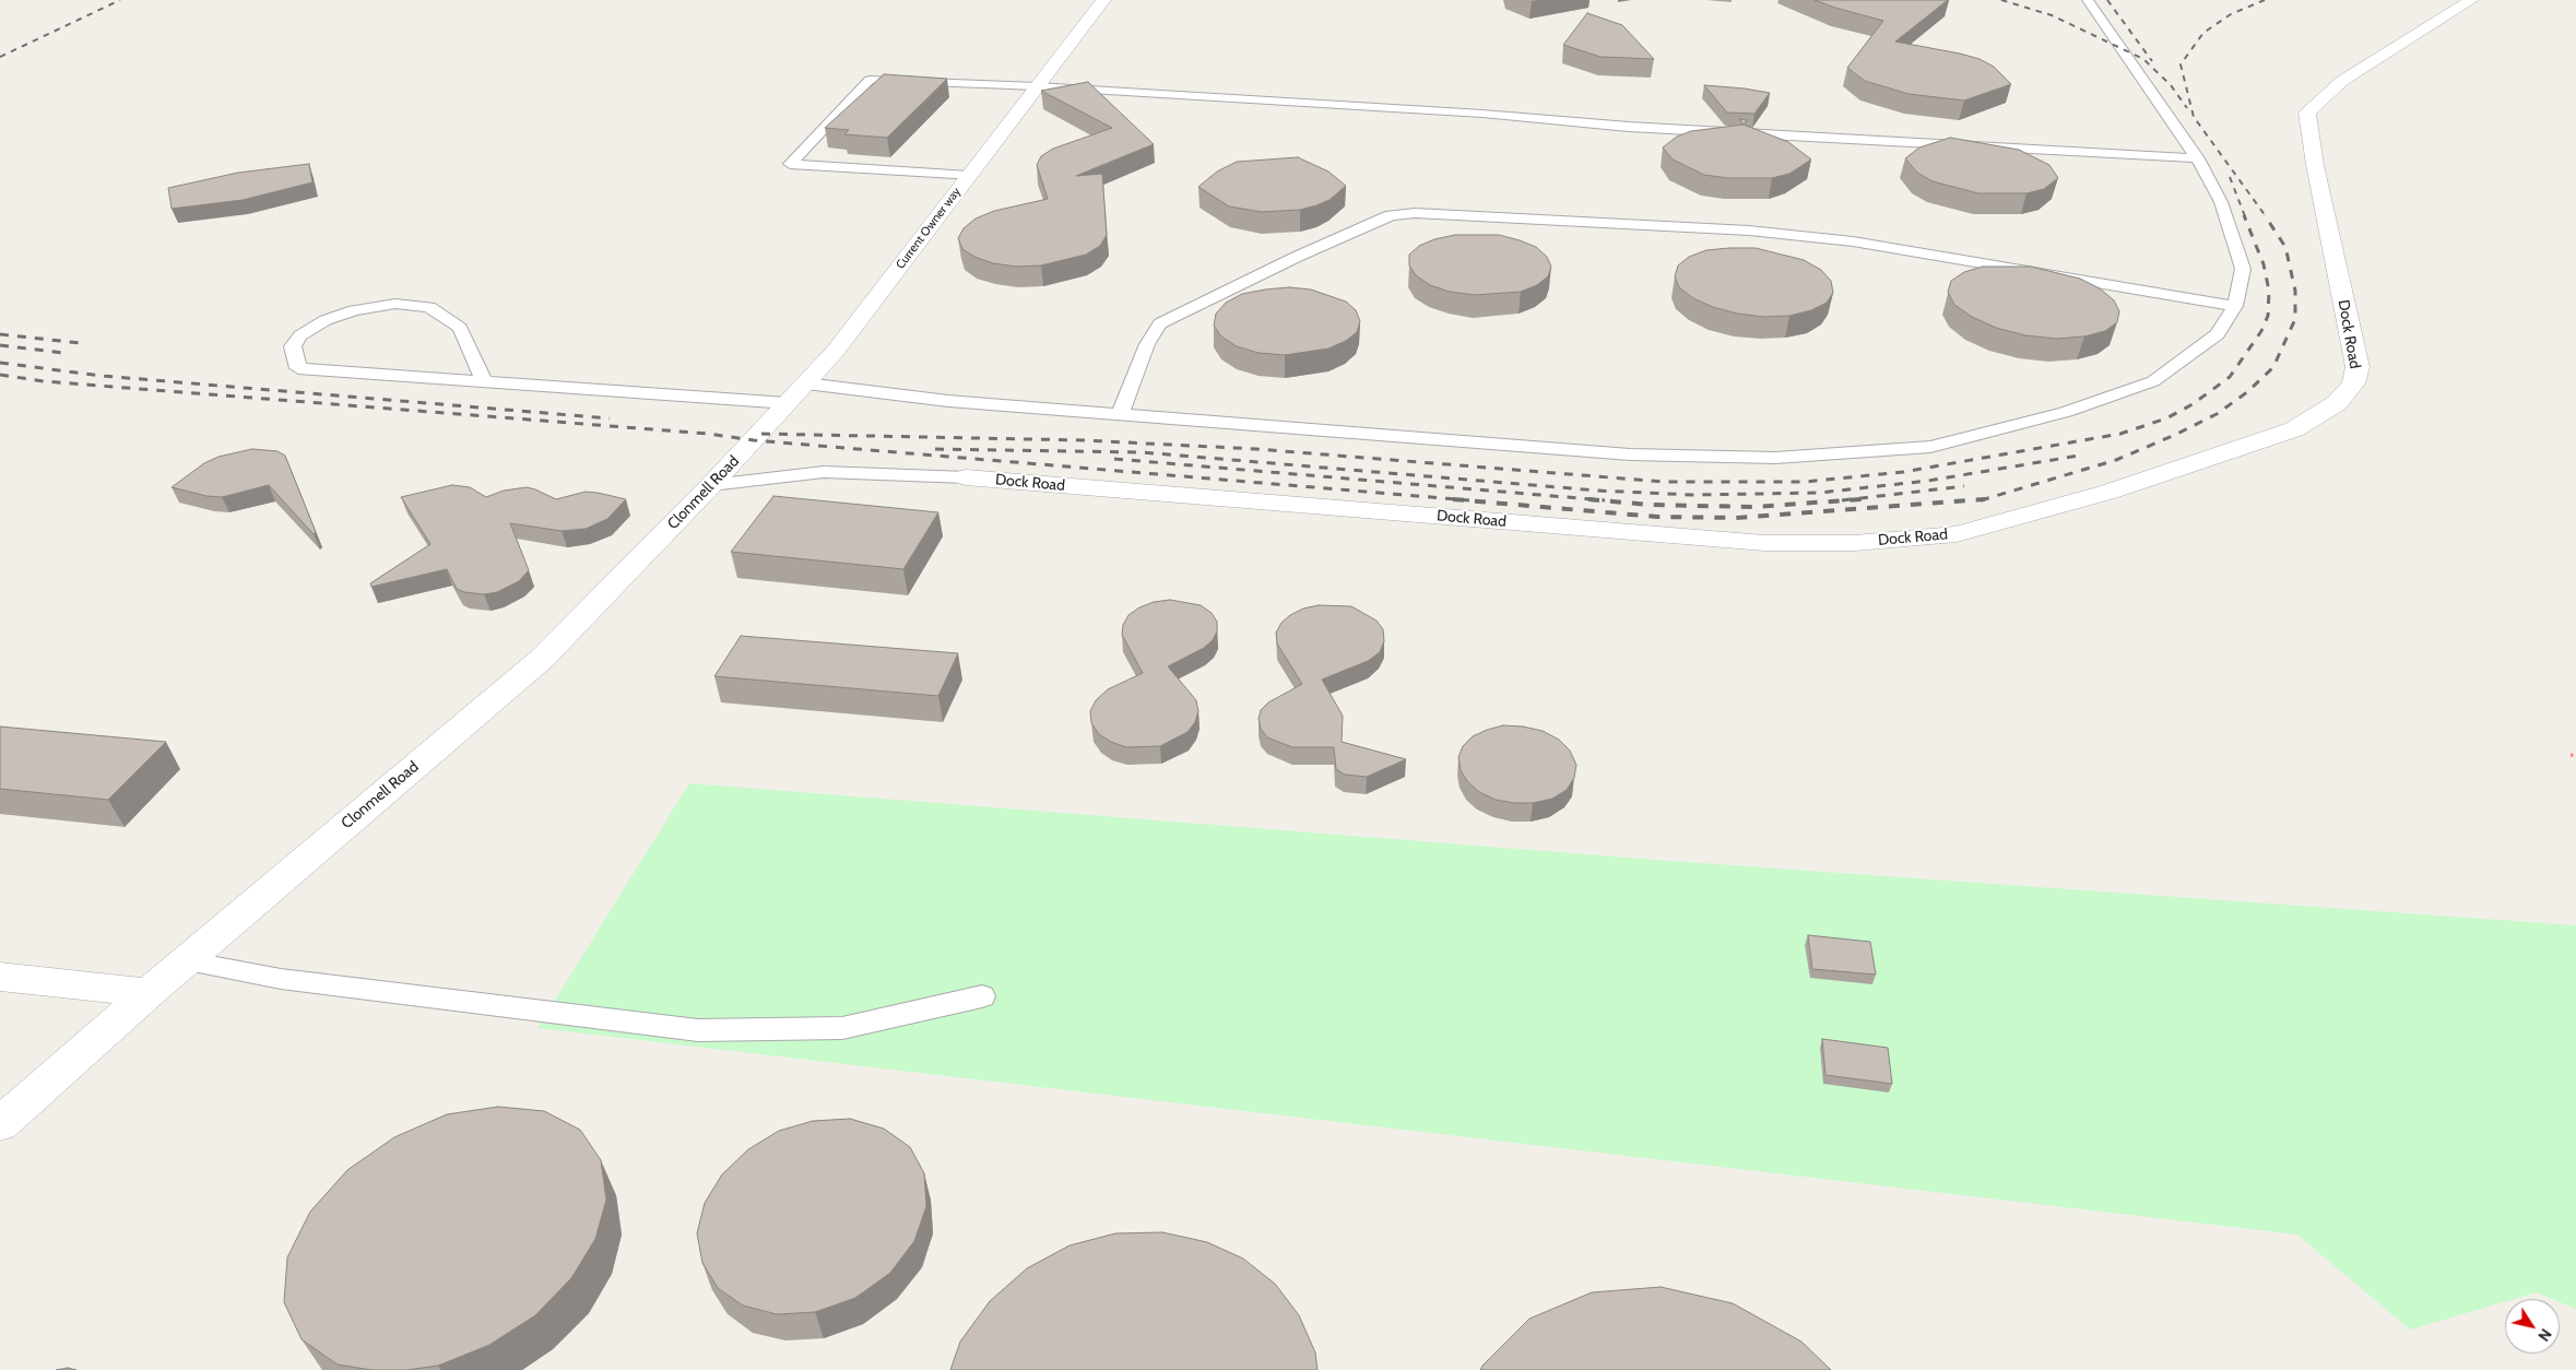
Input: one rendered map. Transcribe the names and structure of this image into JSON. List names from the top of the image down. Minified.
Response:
{"streets":{"street":["Current Owner way","Dock Road","Clonmell Road"]},"crossings":[["Current Owner way","Clonmell Road"]],"north":"bottom right"}
